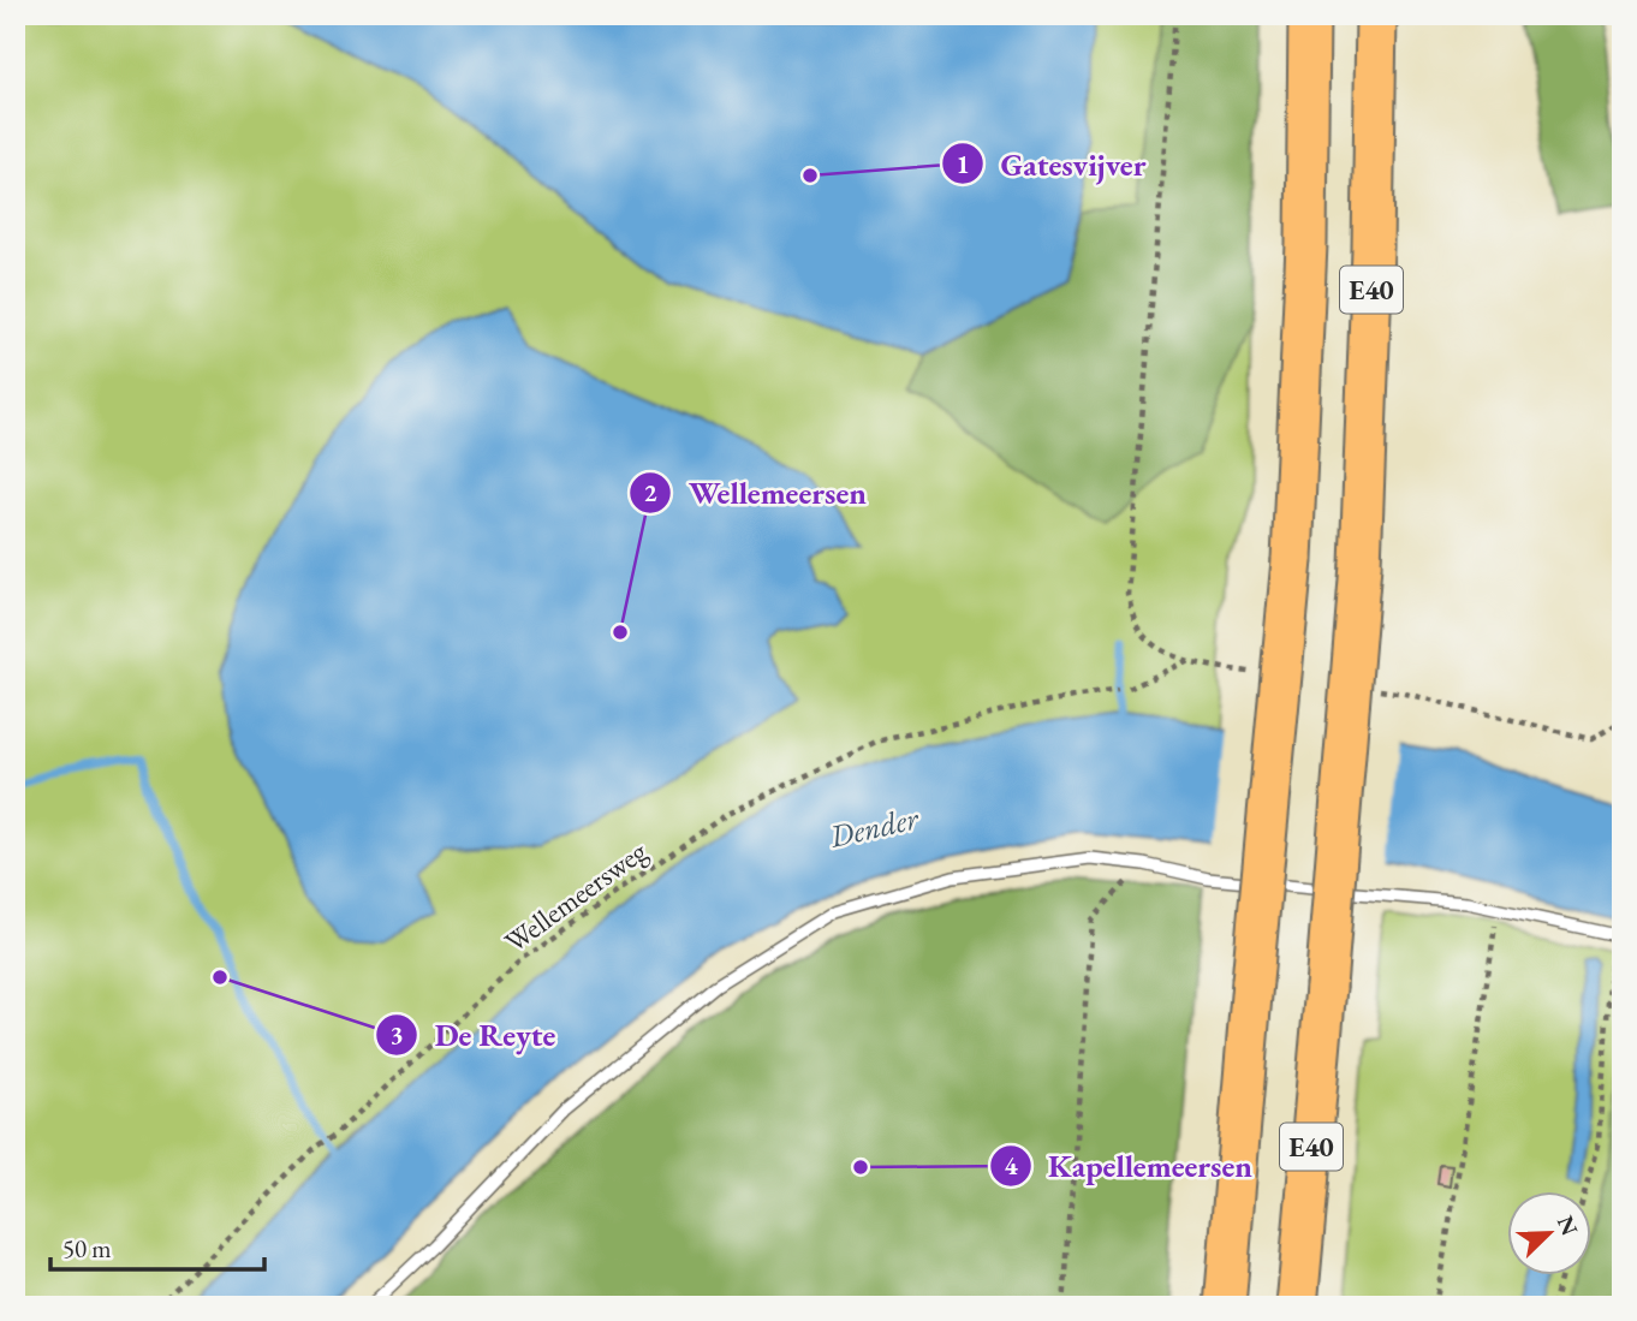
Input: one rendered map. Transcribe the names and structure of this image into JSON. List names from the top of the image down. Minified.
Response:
{"streets":{"highway":["E40"],"path":["Wellemeersweg"]},"water":["Dender"],"places":["Gatesvijver","Wellemeersen","De Reyte","Kapellemeersen"],"scale_bar":"50 m","north":"top right"}
